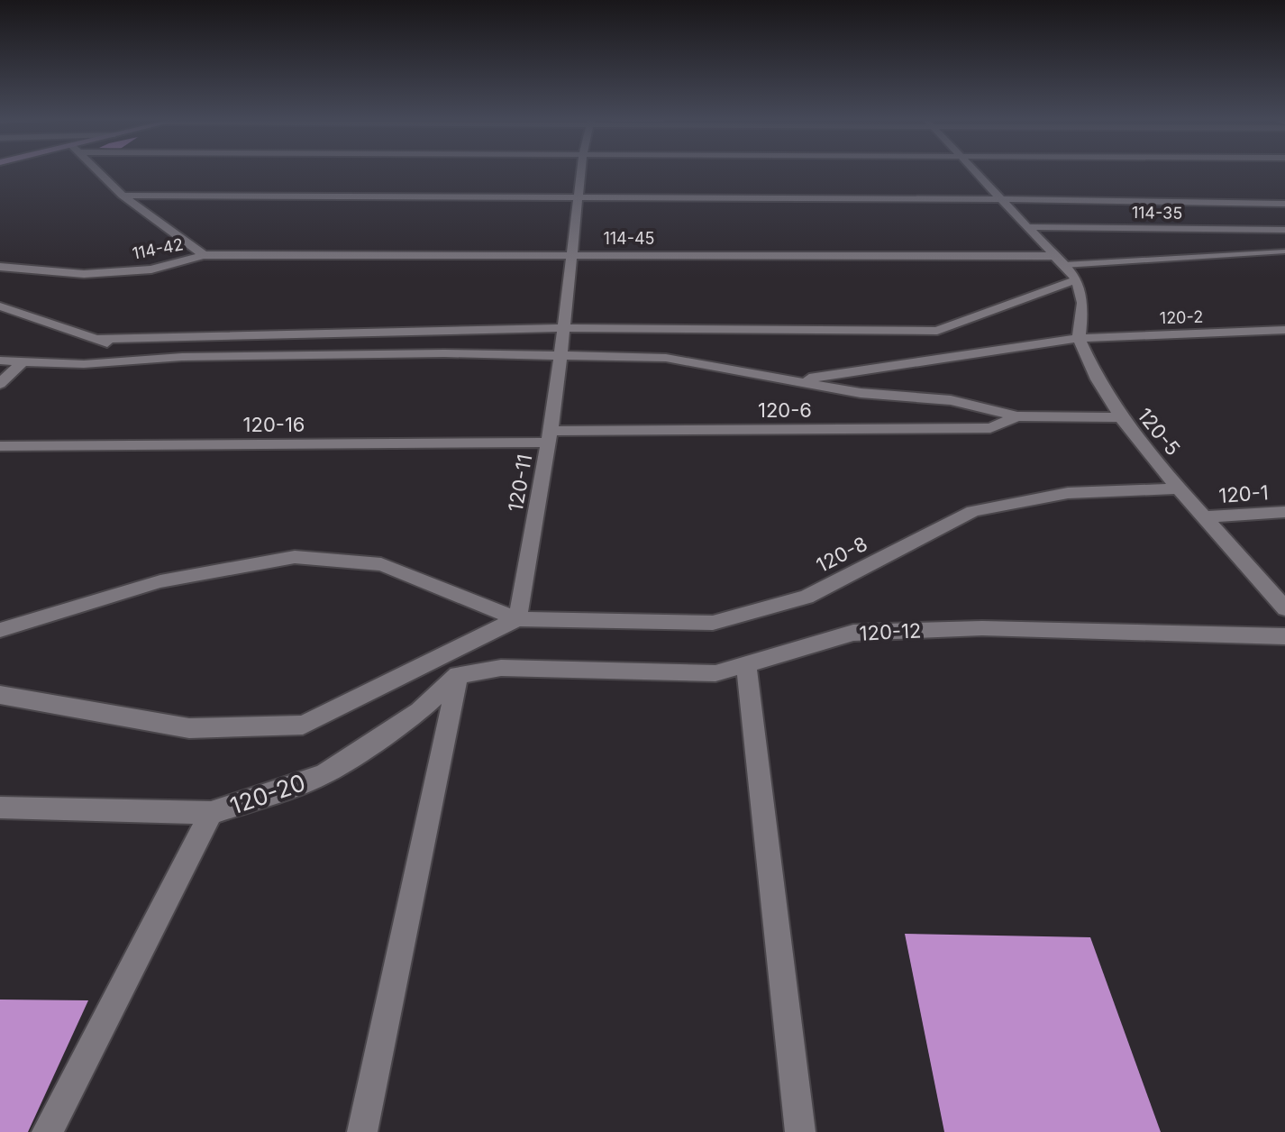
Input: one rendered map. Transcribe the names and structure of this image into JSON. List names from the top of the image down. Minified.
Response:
{"streets":{"street":["114-35","114-45","114-42","120-2","120-6","120-16","120-5","120-11","120-1","120-8","120-12","120-20"]},"crossings":[["114-45","114-42"],["114-45","120-11"],["120-2","120-5"],["120-6","120-16"],["120-6","120-11"],["120-16","120-11"],["120-5","120-1"],["120-5","120-8"],["120-11","120-8"],["120-12","120-20"]]}
